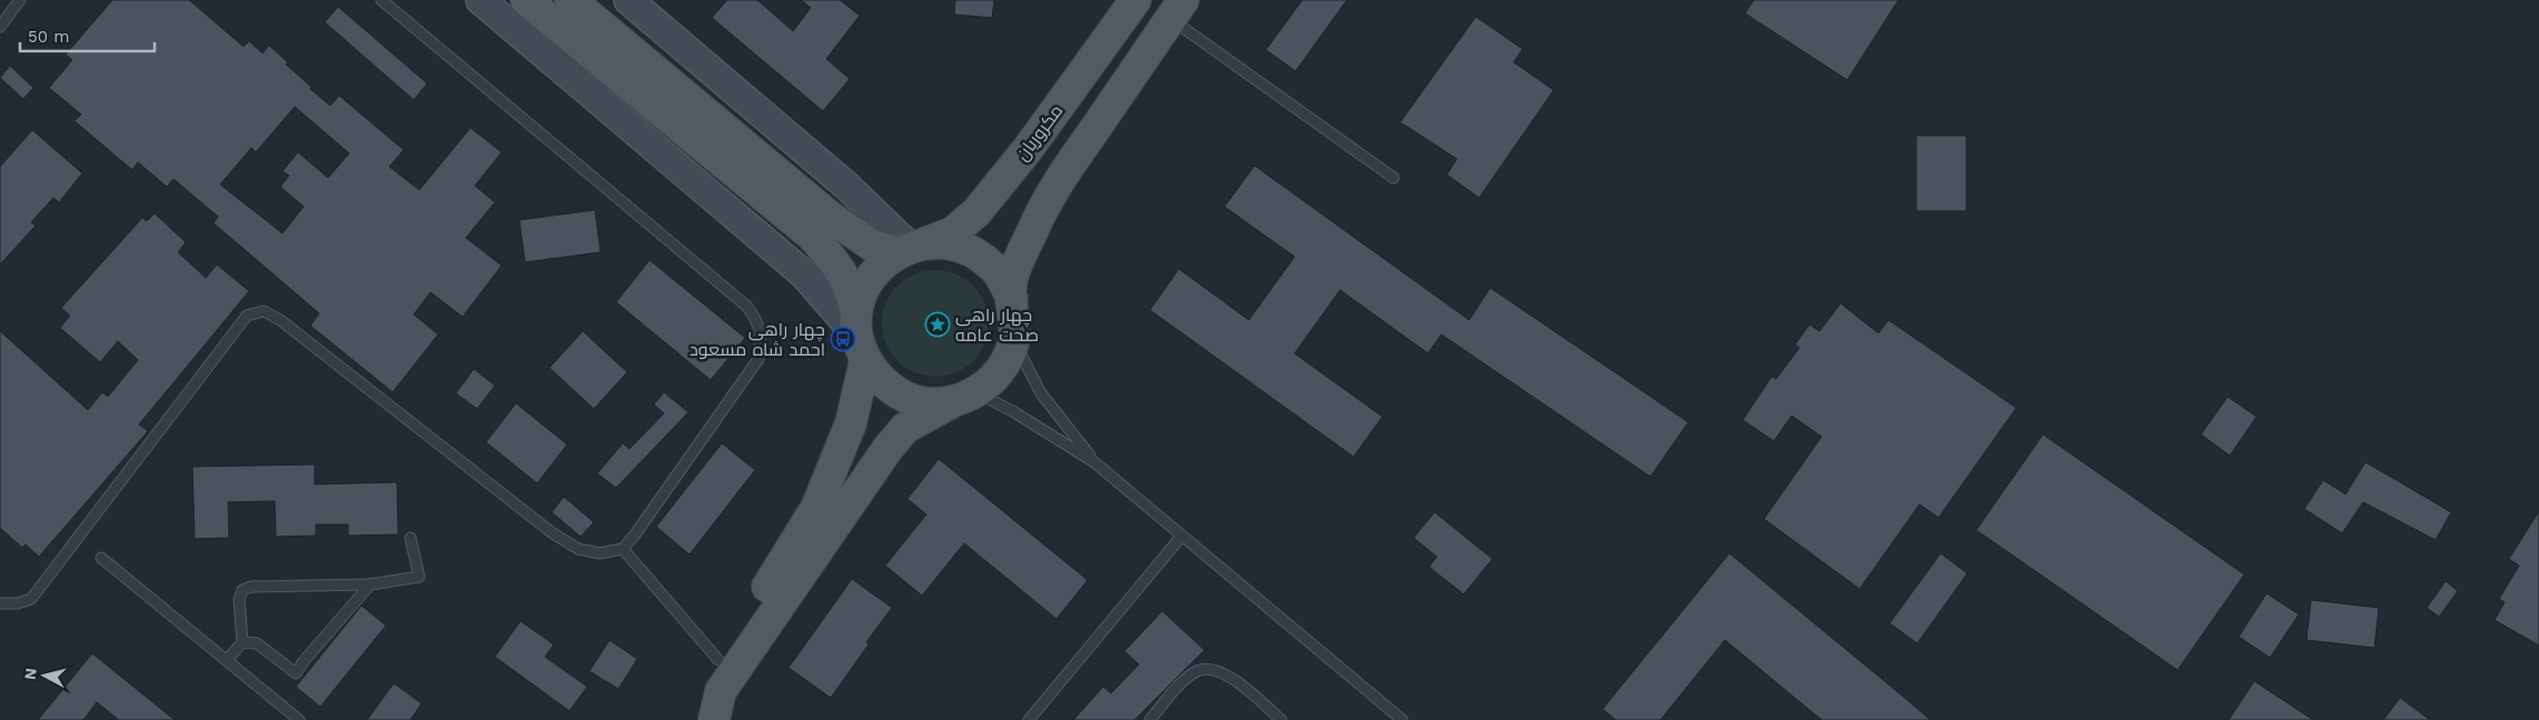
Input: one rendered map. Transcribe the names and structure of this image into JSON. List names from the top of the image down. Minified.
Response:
{"streets":{"main road":["مکروریان"]},"places":{"place":["چهار راهی صحت عامه"],"bus stop":["چهار راهی احمد شاه مسعود"]},"scale_bar":"50 m","north":"left"}
